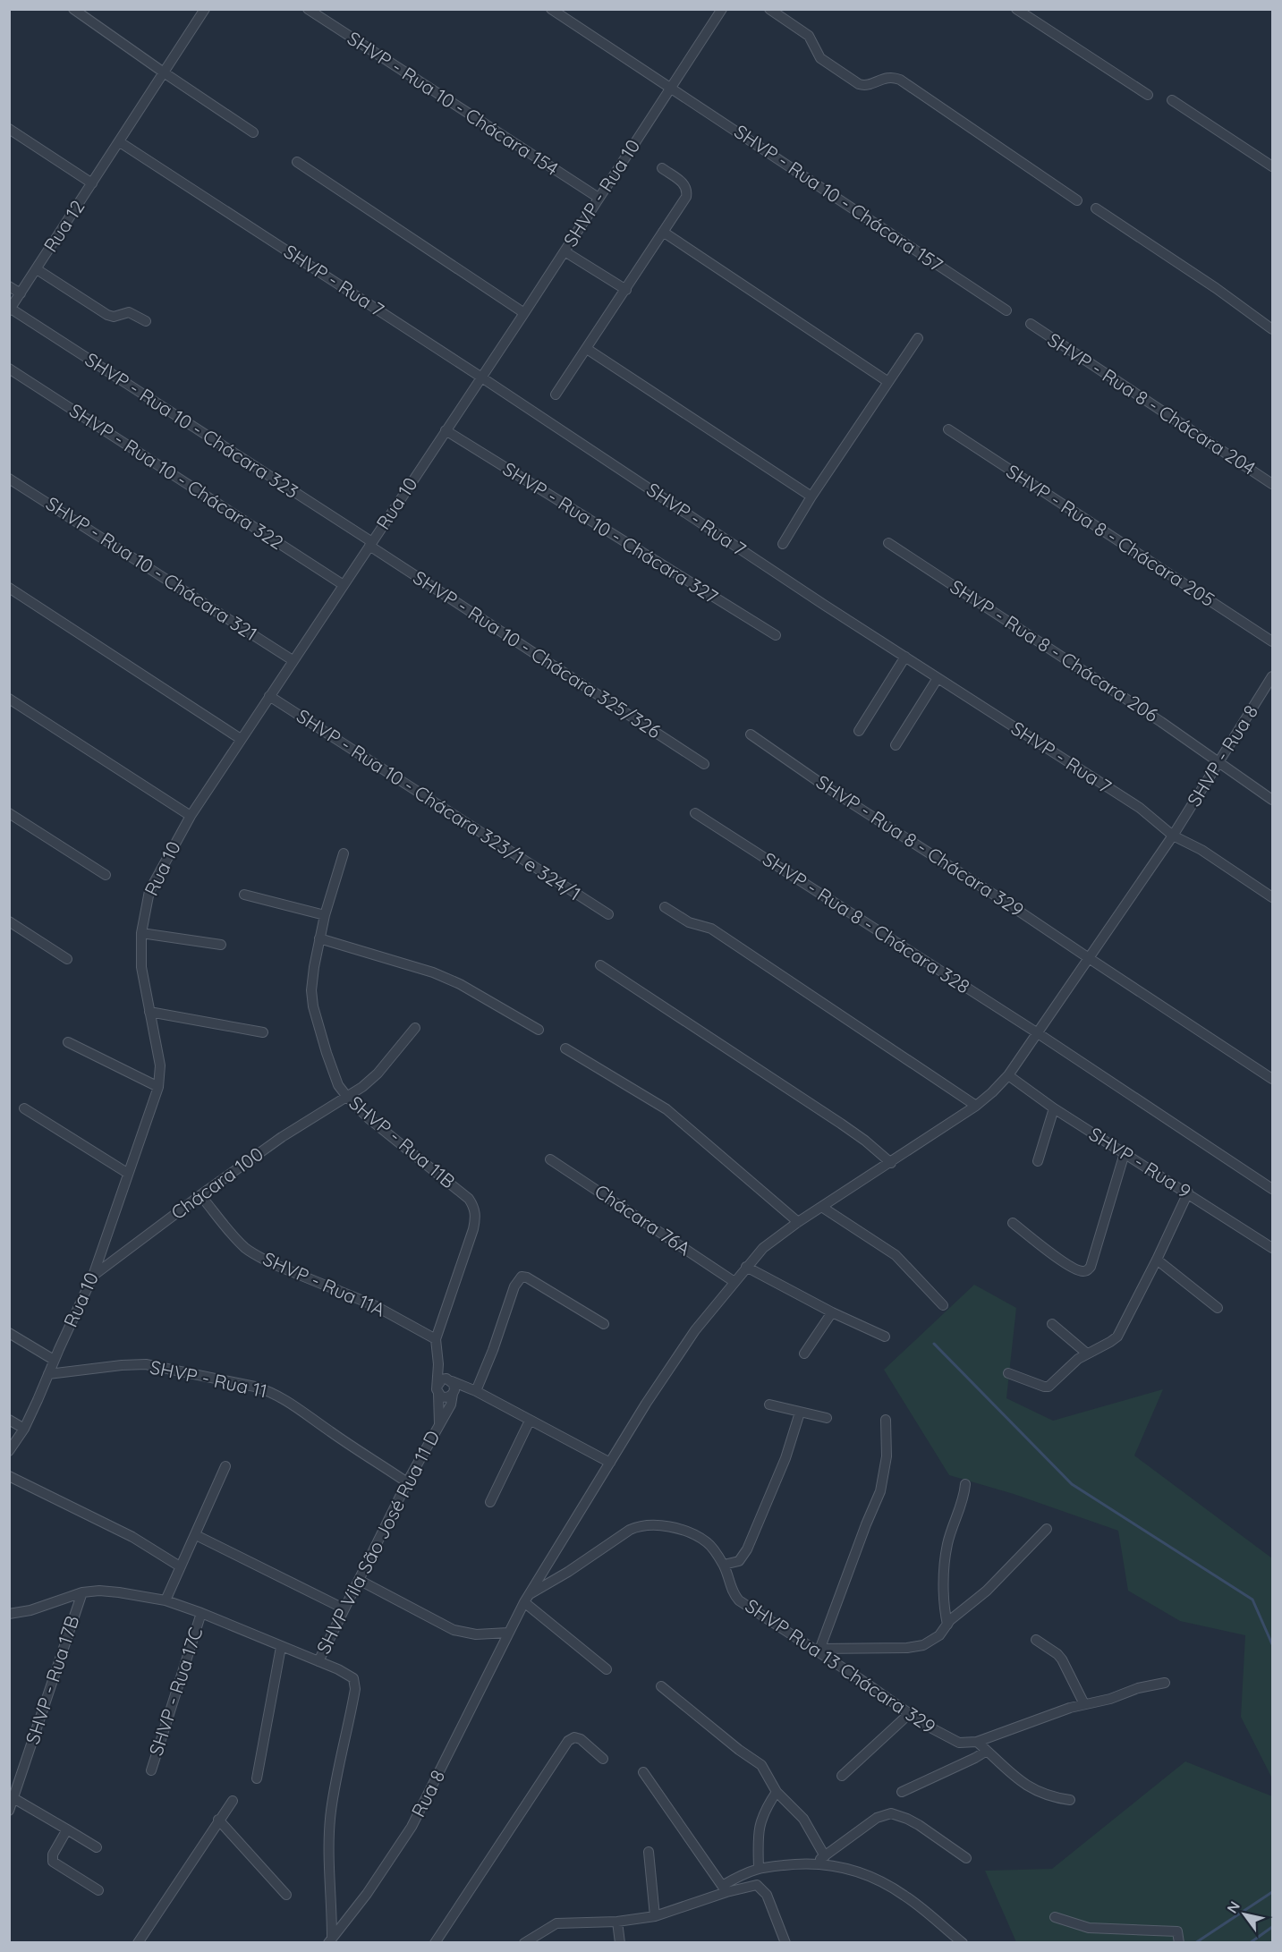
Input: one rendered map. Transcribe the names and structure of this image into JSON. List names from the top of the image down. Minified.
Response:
{"streets":{"street":["SHVP - Rua 10 - Chácara 154","SHVP - Rua 10","SHVP - Rua 10 - Chácara 157","Rua 12","SHVP - Rua 7","SHVP - Rua 8 - Chácara 204","SHVP - Rua 10 - Chácara 323","SHVP - Rua 10 - Chácara 322","Rua 10","SHVP - Rua 10 - Chácara 327","SHVP - Rua 8 - Chácara 205","SHVP - Rua 10 - Chácara 321","SHVP - Rua 8 - Chácara 206","SHVP - Rua 10 - Chácara 325/326","SHVP - Rua 8","SHVP - Rua 10 - Chácara 323/1 e 324/1","SHVP - Rua 8 - Chácara 329","SHVP - Rua 8 - Chácara 328","SHVP - Rua 11B","SHVP - Rua 9","Chácara 100","Chácara 76A","SHVP - Rua 11A","SHVP - Rua 11","SHVP Vila São José Rua 11 D","SHVP Rua 13 Chácara 329","SHVP - Rua 17B","SHVP - Rua 17C","Rua 8"]},"crossings":[["SHVP - Rua 10 - Chácara 154","SHVP - Rua 10"],["SHVP - Rua 10","SHVP - Rua 10 - Chácara 157"],["SHVP - Rua 10","SHVP - Rua 7"],["SHVP - Rua 10","Rua 10"],["Rua 12","SHVP - Rua 7"],["Rua 12","SHVP - Rua 10 - Chácara 323"],["SHVP - Rua 7","Rua 10"],["SHVP - Rua 7","SHVP - Rua 8"],["SHVP - Rua 10 - Chácara 323","Rua 10"],["SHVP - Rua 10 - Chácara 323","SHVP - Rua 10 - Chácara 325/326"],["SHVP - Rua 10 - Chácara 322","Rua 10"],["Rua 10","SHVP - Rua 10 - Chácara 327"],["Rua 10","SHVP - Rua 10 - Chácara 321"],["Rua 10","SHVP - Rua 10 - Chácara 325/326"],["Rua 10","SHVP - Rua 10 - Chácara 323/1 e 324/1"],["Rua 10","Chácara 100"],["Rua 10","SHVP - Rua 11"],["SHVP - Rua 8 - Chácara 206","SHVP - Rua 8"],["SHVP - Rua 8","SHVP - Rua 8 - Chácara 329"],["SHVP - Rua 8","SHVP - Rua 8 - Chácara 328"],["SHVP - Rua 8","SHVP - Rua 9"],["SHVP - Rua 8","Rua 8"],["SHVP - Rua 11B","Chácara 100"],["SHVP - Rua 11B","SHVP - Rua 11A"],["SHVP - Rua 11B","SHVP Vila São José Rua 11 D"],["Chácara 100","SHVP - Rua 11A"],["Chácara 76A","Rua 8"],["SHVP - Rua 11","SHVP Vila São José Rua 11 D"],["SHVP Rua 13 Chácara 329","Rua 8"]],"north":"top left"}
